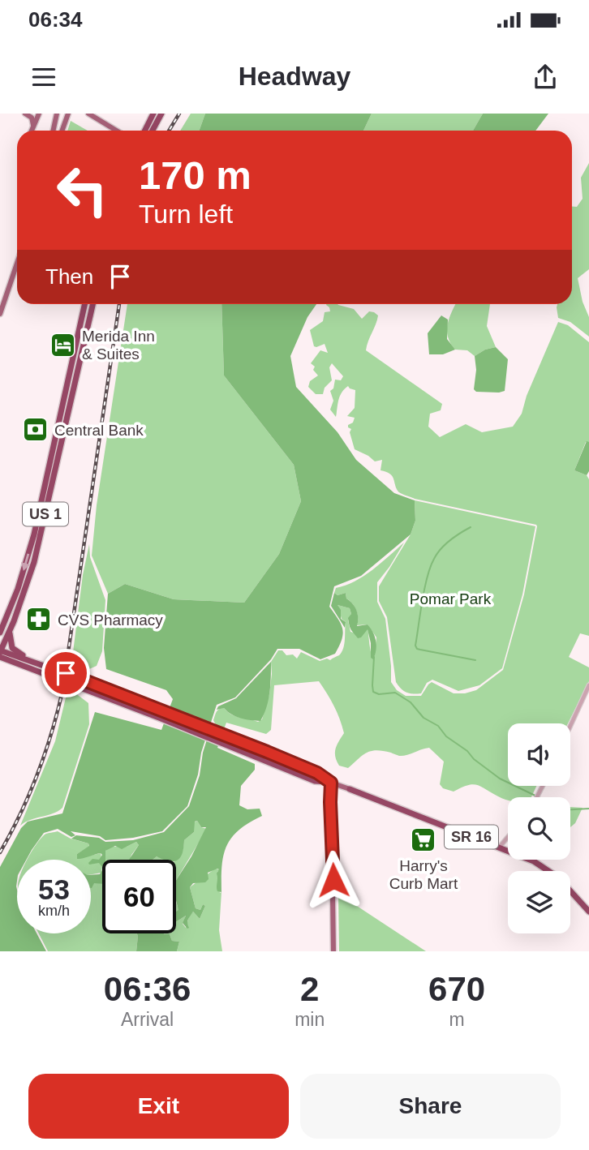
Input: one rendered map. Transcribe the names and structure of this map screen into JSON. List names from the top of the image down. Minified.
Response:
{"streets":{"highway":["US 1","SR 16"]},"crossings":[["US 1","SR 16"]],"parks":["Pomar Park"],"places":{"hotel":["Merida Inn & Suites"],"bank":["Central Bank"],"pharmacy":["CVS Pharmacy"],"supermarket":["Harry's Curb Mart"]},"page":{"status":"06:34","header":"Headway","turn":["170 m","Turn left"],"then":"Then","speed":"53 km/h","limit":"60","eta":["06:36","Arrival","2","min","670","m"],"buttons":["Exit","Share"]}}
